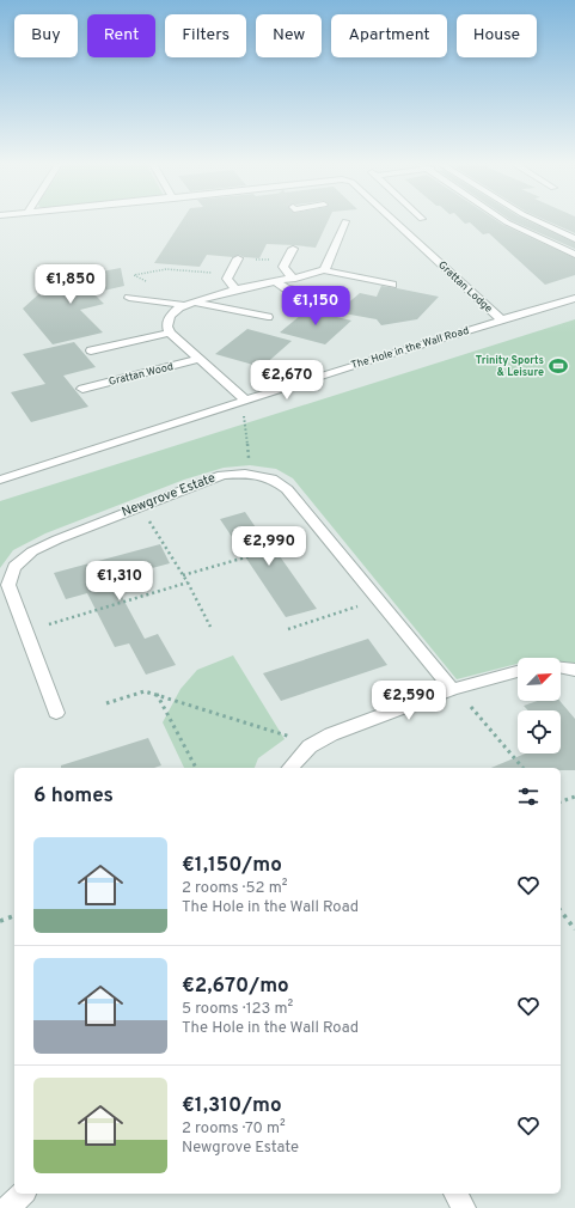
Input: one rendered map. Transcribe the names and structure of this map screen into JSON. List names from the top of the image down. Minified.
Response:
{"streets":{"street":["Grattan Lodge","The Hole in the Wall Road","Grattan Wood","Newgrove Estate"]},"crossings":[["Grattan Lodge","The Hole in the Wall Road"],["The Hole in the Wall Road","Grattan Wood"]],"places":{"sports":["Trinity Sports & Leisure"]},"north":"top right","page":{"chip":["Buy","Rent","Filters","New","Apartment","House"],"price":["€1,850","€1,150","€2,670","€2,990","€1,310","€2,590"],"heading":"6 homes","list":[{"name":"€1,150/mo","note":"2 rooms · 52 m² · The Hole in the Wall Road"},{"name":"€2,670/mo","note":"5 rooms · 123 m² · The Hole in the Wall Road"},{"name":"€1,310/mo","note":"2 rooms · 70 m² · Newgrove Estate"}]}}
